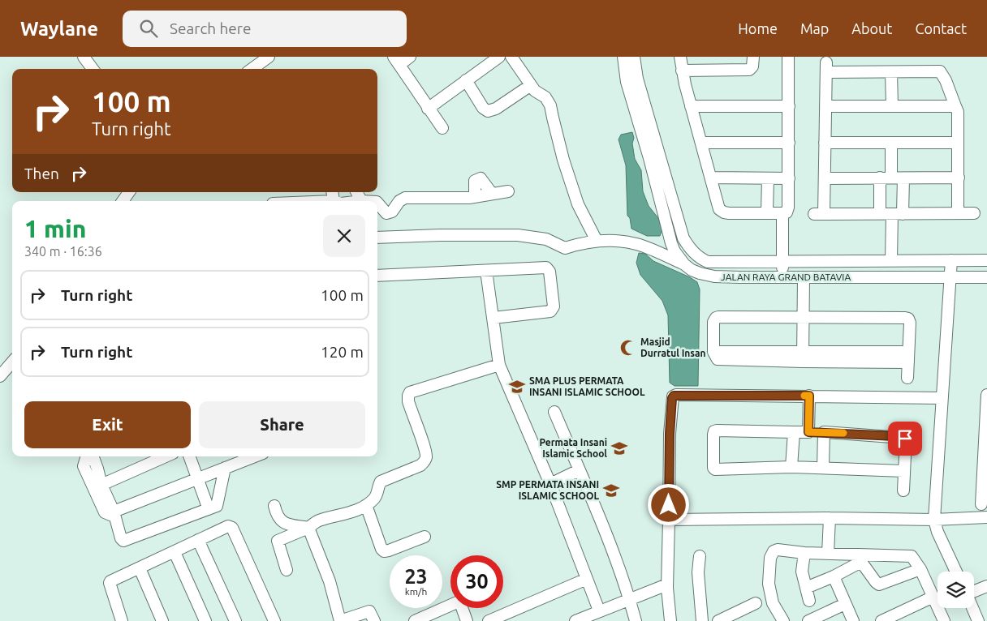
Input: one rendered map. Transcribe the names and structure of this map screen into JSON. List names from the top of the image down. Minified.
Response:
{"streets":{"street":["JALAN RAYA GRAND BATAVIA"]},"places":{"mosque":["Masjid Durratul Insan"],"school or university":["SMA PLUS PERMATA INSANI ISLAMIC SCHOOL","Permata Insani Islamic School","SMP PERMATA INSANI ISLAMIC SCHOOL"]},"page":{"header":"Waylane","search":"Search here","nav":["Home","Map","About","Contact"],"turn":["100 m","Turn right"],"then":"Then","heading":["1 min","340 m · 16:36"],"list":[{"name":"Turn right","value":"100 m"},{"name":"Turn right","value":"120 m"}],"buttons":["Exit","Share"],"speed":"23 km/h","limit":"30"}}
